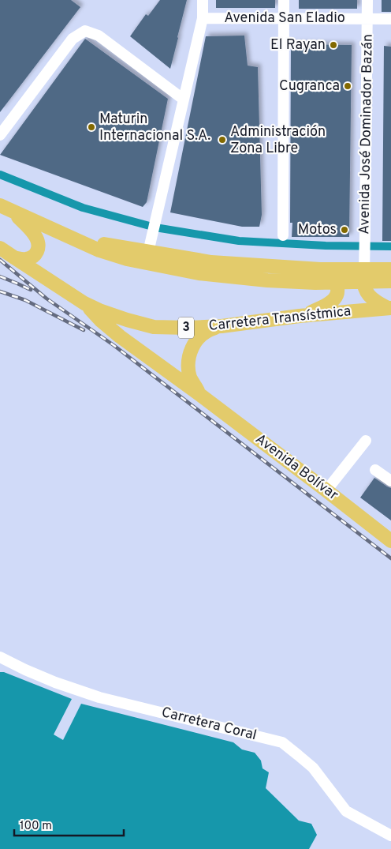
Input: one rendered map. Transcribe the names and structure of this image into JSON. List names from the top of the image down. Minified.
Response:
{"streets":{"main road":["Carretera Transístmica","3","Avenida Bolívar"],"street":["Avenida San Eladio","Avenida José Dominador Bazán","Carretera Coral"]},"crossings":[["Avenida San Eladio","Avenida José Dominador Bazán"],["Carretera Transístmica","Avenida Bolívar"]],"places":["El Rayan","Cugranca","Maturin Internacional S.A.","Administración Zona Libre","Motos"],"scale_bar":"100 m"}
